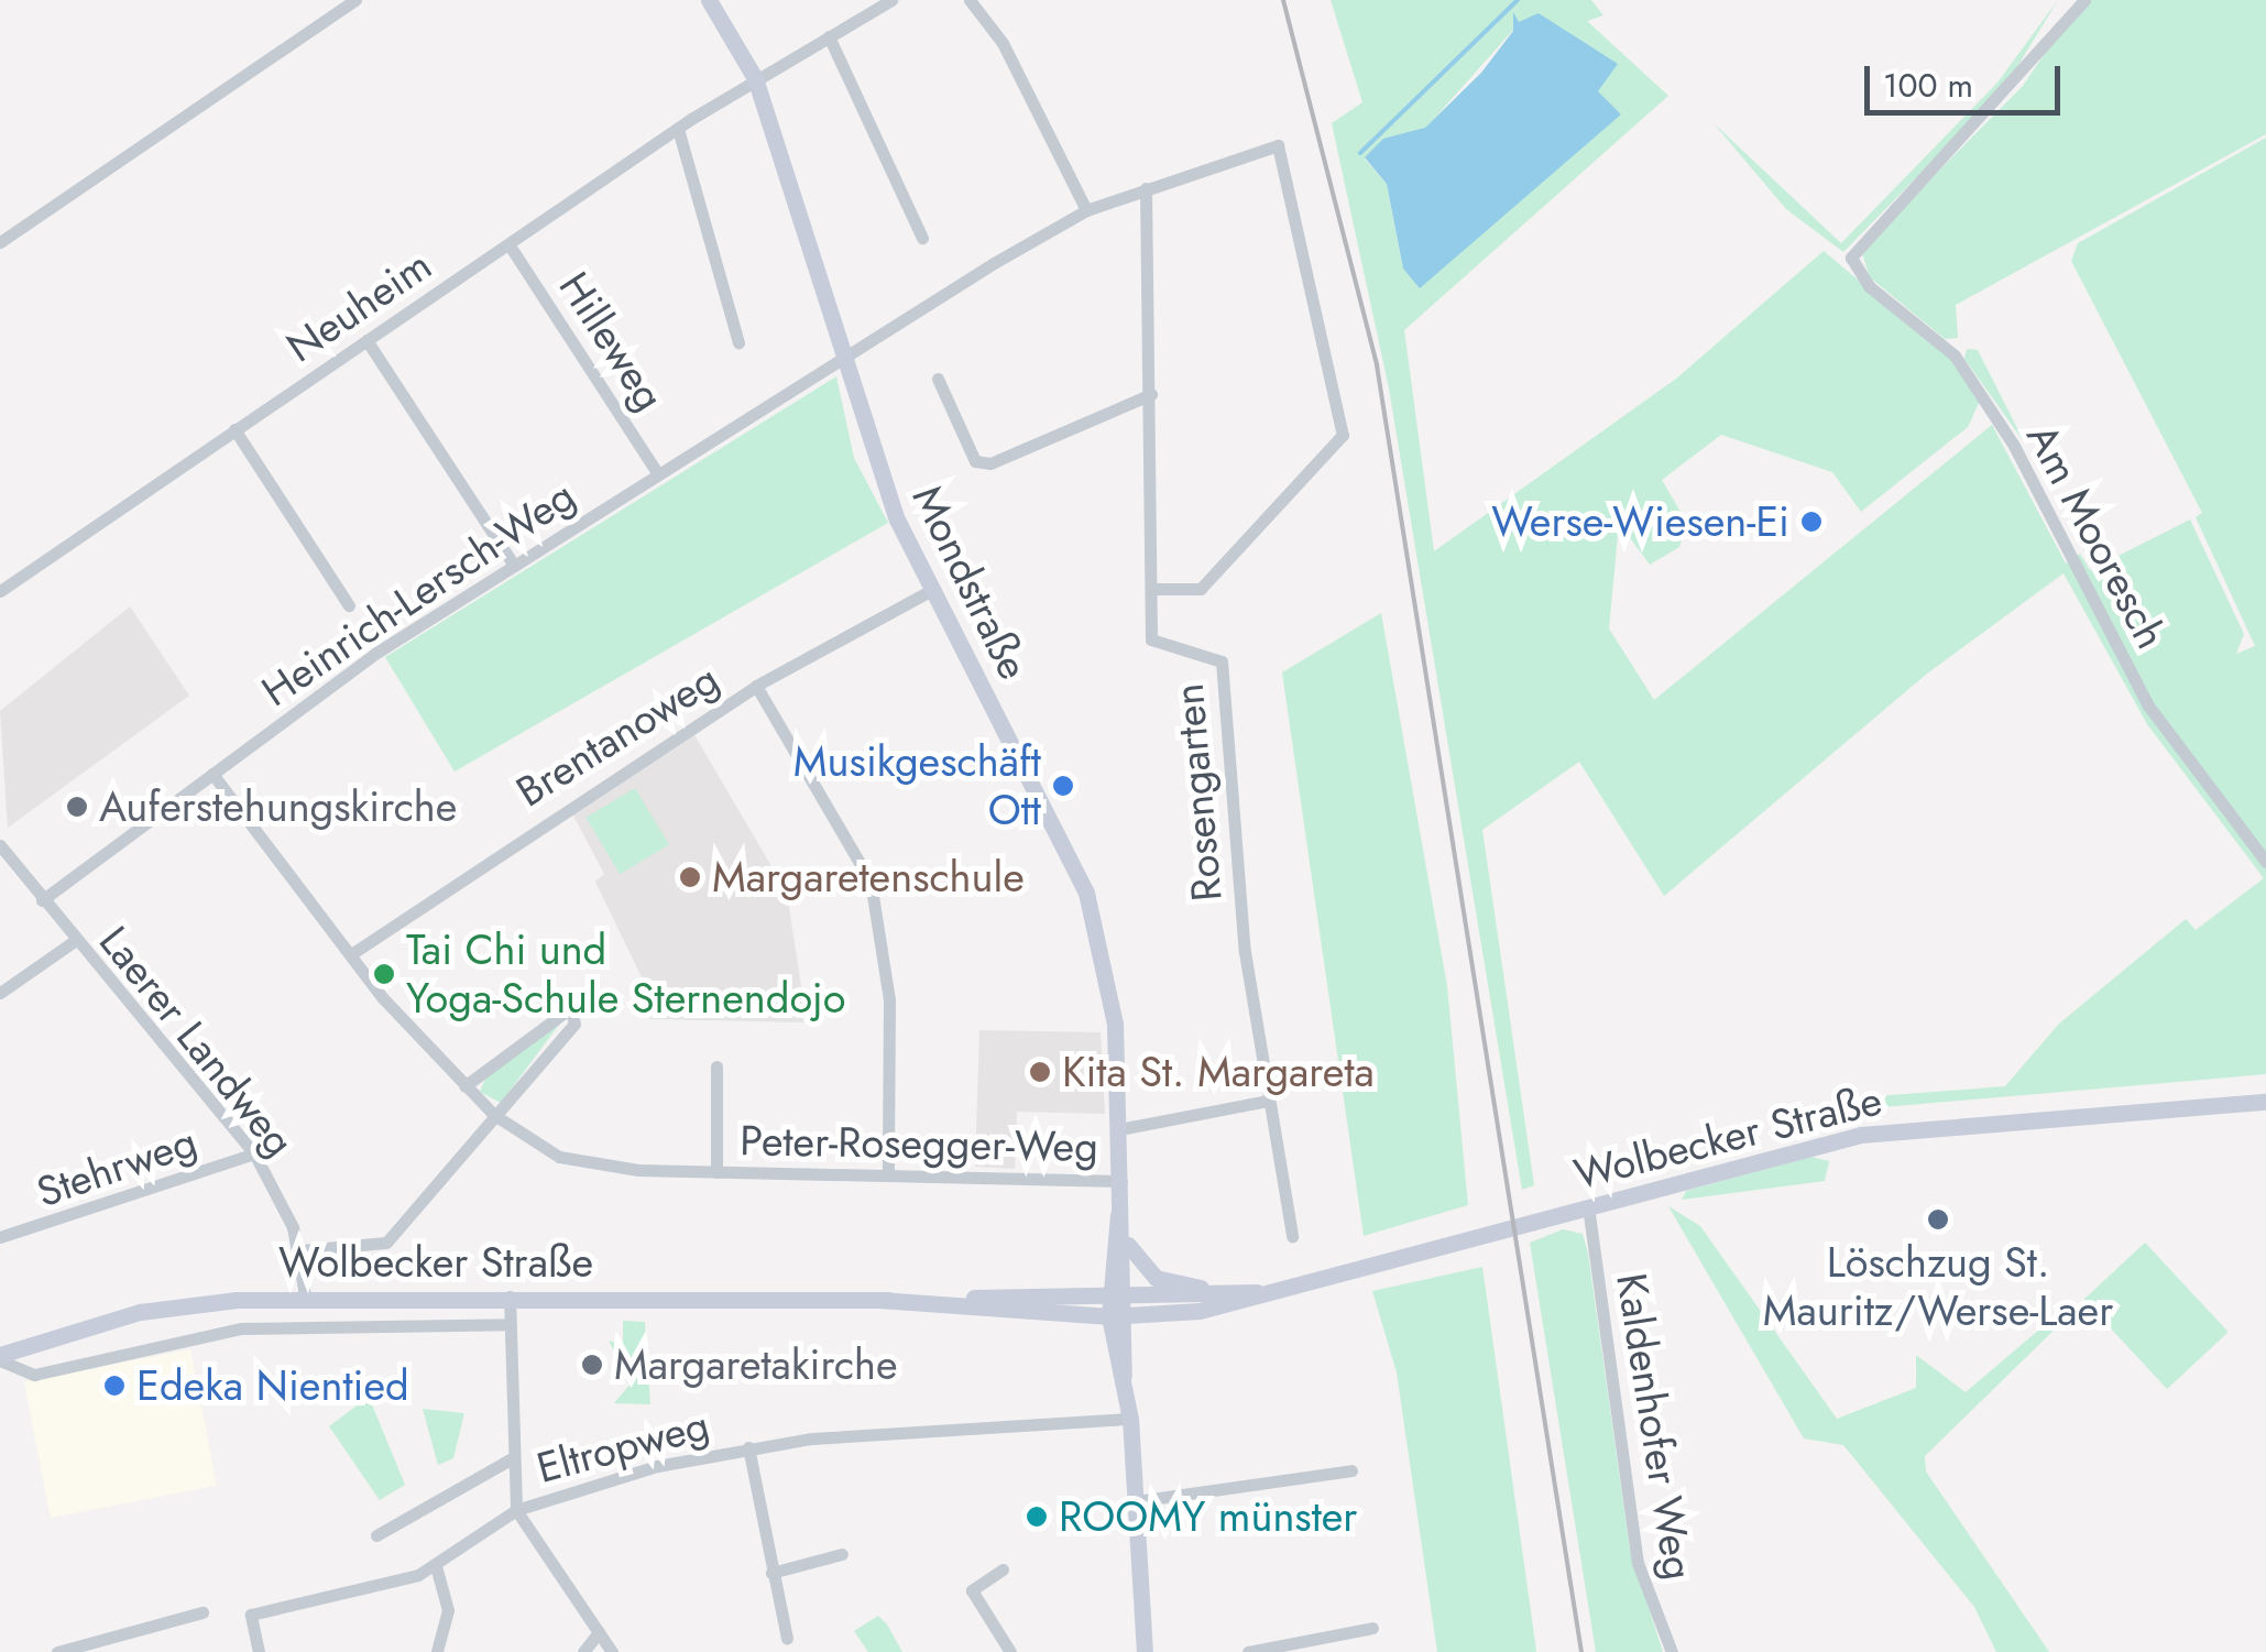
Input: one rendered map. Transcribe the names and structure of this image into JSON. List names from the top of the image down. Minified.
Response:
{"streets":{"main road":["Mondstraße","Wolbecker Straße"],"street":["Neuheim","Hilleweg","Am Mooresch","Heinrich-Lersch-Weg","Brentanoweg","Rosengarten","Laerer Landweg","Peter-Rosegger-Weg","Stehrweg","Kaldenhofer Weg","Eltropweg"]},"crossings":[["Neuheim","Hilleweg"],["Neuheim","Mondstraße"],["Hilleweg","Heinrich-Lersch-Weg"],["Mondstraße","Heinrich-Lersch-Weg"],["Mondstraße","Brentanoweg"],["Mondstraße","Wolbecker Straße"],["Mondstraße","Peter-Rosegger-Weg"],["Heinrich-Lersch-Weg","Rosengarten"],["Heinrich-Lersch-Weg","Laerer Landweg"],["Heinrich-Lersch-Weg","Peter-Rosegger-Weg"],["Brentanoweg","Peter-Rosegger-Weg"],["Laerer Landweg","Wolbecker Straße"],["Laerer Landweg","Stehrweg"],["Wolbecker Straße","Kaldenhofer Weg"]],"places":["Werse-Wiesen-Ei","Musikgeschäft Ott","Auferstehungskirche","Margaretenschule","Tai Chi und Yoga-Schule Sternendojo","Kita St. Margareta","Löschzug St. Mauritz/Werse-Laer","Margaretakirche","Edeka Nientied","ROOMY münster"],"scale_bar":"100 m"}
